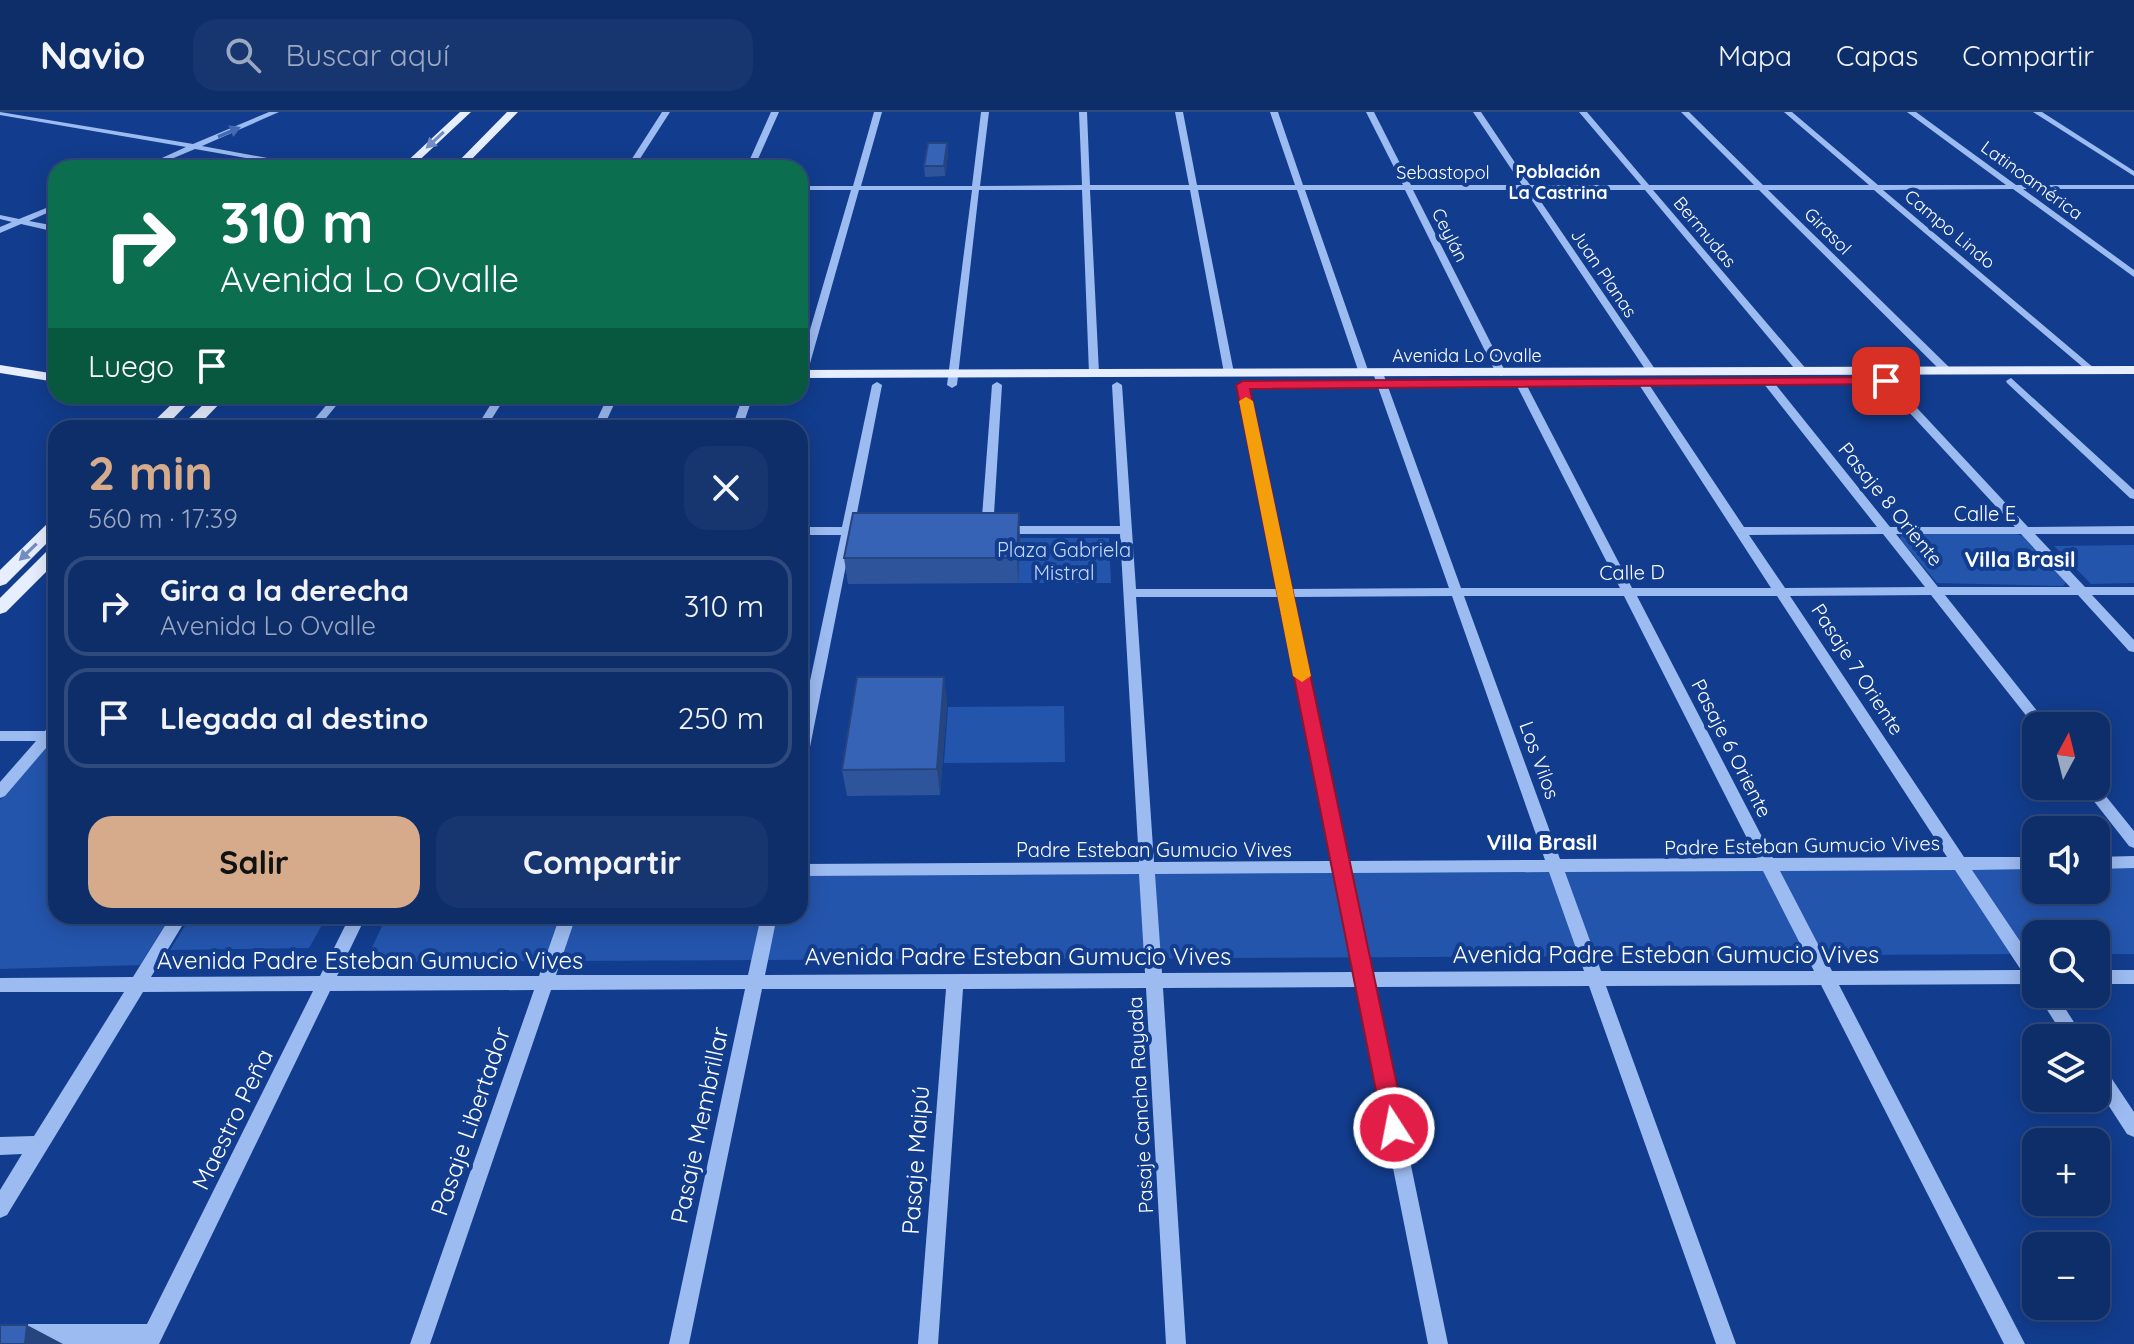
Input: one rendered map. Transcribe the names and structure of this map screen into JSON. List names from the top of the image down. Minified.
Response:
{"streets":{"main road":["Avenida Lo Ovalle"],"street":["Sebastopol","Latinoamérica","Campo Lindo","Girasol","Bermudas","Ceylán","Juan Planas","Pasaje 8 Oriente","Calle E","Calle D","Pasaje 7 Oriente","Pasaje 6 Oriente","Los Vilos","Padre Esteban Gumucio Vives","Avenida Padre Esteban Gumucio Vives","Pasaje Cancha Rayada","Maestro Peña","Pasaje Libertador","Pasaje Membrillar","Pasaje Maipú"]},"crossings":[["Sebastopol","Latinoamérica"],["Sebastopol","Campo Lindo"],["Sebastopol","Girasol"],["Sebastopol","Bermudas"],["Sebastopol","Ceylán"],["Sebastopol","Juan Planas"],["Sebastopol","Los Vilos"],["Campo Lindo","Avenida Lo Ovalle"],["Girasol","Avenida Lo Ovalle"],["Bermudas","Avenida Lo Ovalle"],["Ceylán","Avenida Lo Ovalle"],["Juan Planas","Avenida Lo Ovalle"],["Juan Planas","Pasaje 7 Oriente"],["Avenida Lo Ovalle","Pasaje 8 Oriente"],["Avenida Lo Ovalle","Pasaje 7 Oriente"],["Avenida Lo Ovalle","Pasaje 6 Oriente"],["Avenida Lo Ovalle","Los Vilos"],["Avenida Lo Ovalle","Pasaje Cancha Rayada"],["Pasaje 8 Oriente","Calle E"],["Pasaje 8 Oriente","Calle D"],["Calle E","Pasaje 7 Oriente"],["Calle D","Pasaje 7 Oriente"],["Calle D","Pasaje 6 Oriente"],["Calle D","Los Vilos"],["Calle D","Pasaje Cancha Rayada"],["Pasaje 7 Oriente","Padre Esteban Gumucio Vives"],["Pasaje 6 Oriente","Padre Esteban Gumucio Vives"],["Pasaje 6 Oriente","Avenida Padre Esteban Gumucio Vives"],["Los Vilos","Padre Esteban Gumucio Vives"],["Los Vilos","Avenida Padre Esteban Gumucio Vives"],["Padre Esteban Gumucio Vives","Pasaje Cancha Rayada"],["Avenida Padre Esteban Gumucio Vives","Pasaje Cancha Rayada"],["Avenida Padre Esteban Gumucio Vives","Maestro Peña"],["Avenida Padre Esteban Gumucio Vives","Pasaje Libertador"],["Avenida Padre Esteban Gumucio Vives","Pasaje Membrillar"],["Avenida Padre Esteban Gumucio Vives","Pasaje Maipú"]],"districts":["Población La Castrina","Villa Brasil","Villa Brasil"],"parks":["Plaza Gabriela Mistral"],"north":"top","page":{"header":"Navio","search":"Buscar aquí","nav":["Mapa","Capas","Compartir"],"turn":["310 m","Avenida Lo Ovalle"],"then":"Luego","heading":["2 min","560 m · 17:39"],"list":[{"name":"Gira a la derecha","note":"Avenida Lo Ovalle","value":"310 m"},{"name":"Llegada al destino","value":"250 m"}],"map_buttons":["+","−"],"buttons":["Salir","Compartir"]}}
